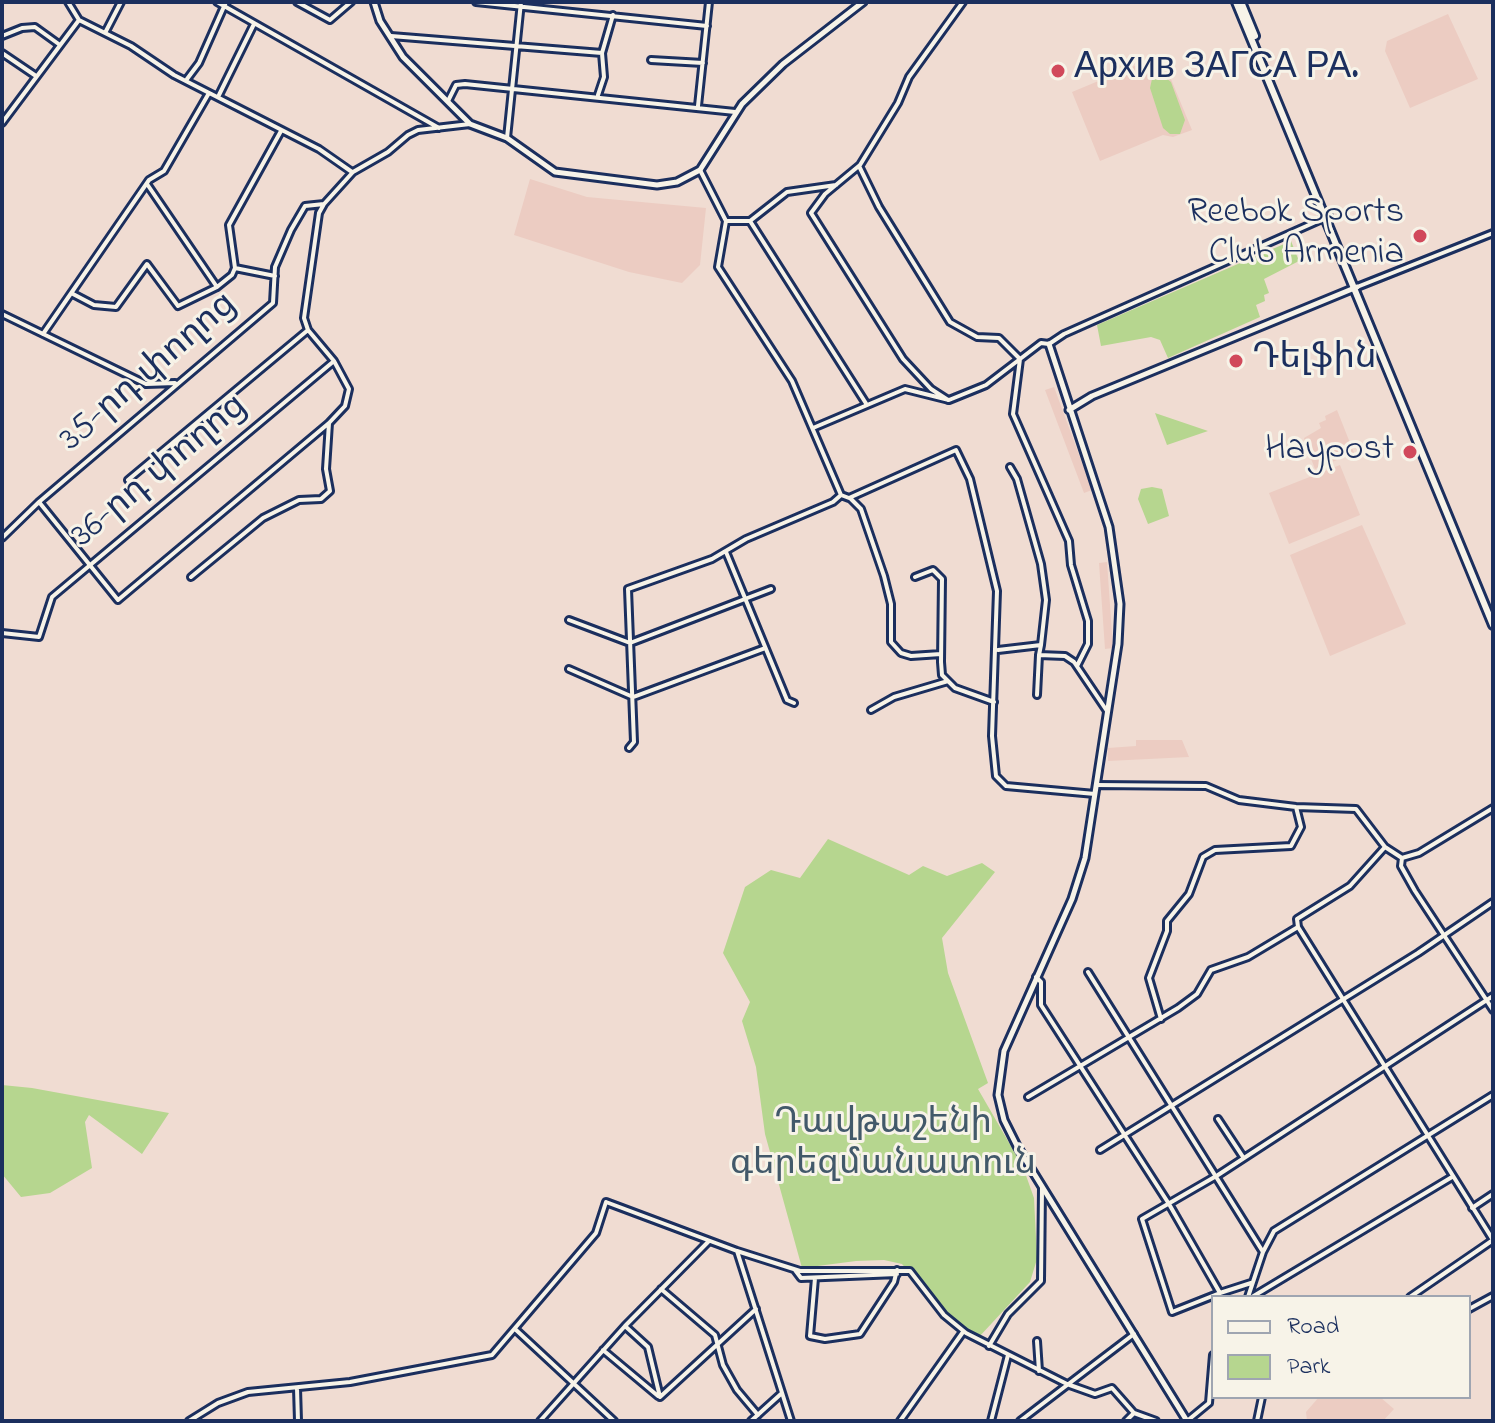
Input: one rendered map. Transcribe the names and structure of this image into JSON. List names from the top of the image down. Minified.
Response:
{"streets":{"street":["35-րդ փողոց","36-րդ փողոց"]},"parks":["Դավթաշենի գերեզմանատուն"],"places":["Архив ЗАГСА РА.","Reebok Sports Club Armenia","Դելֆին","Haypost"],"legend":["Road","Park"]}
